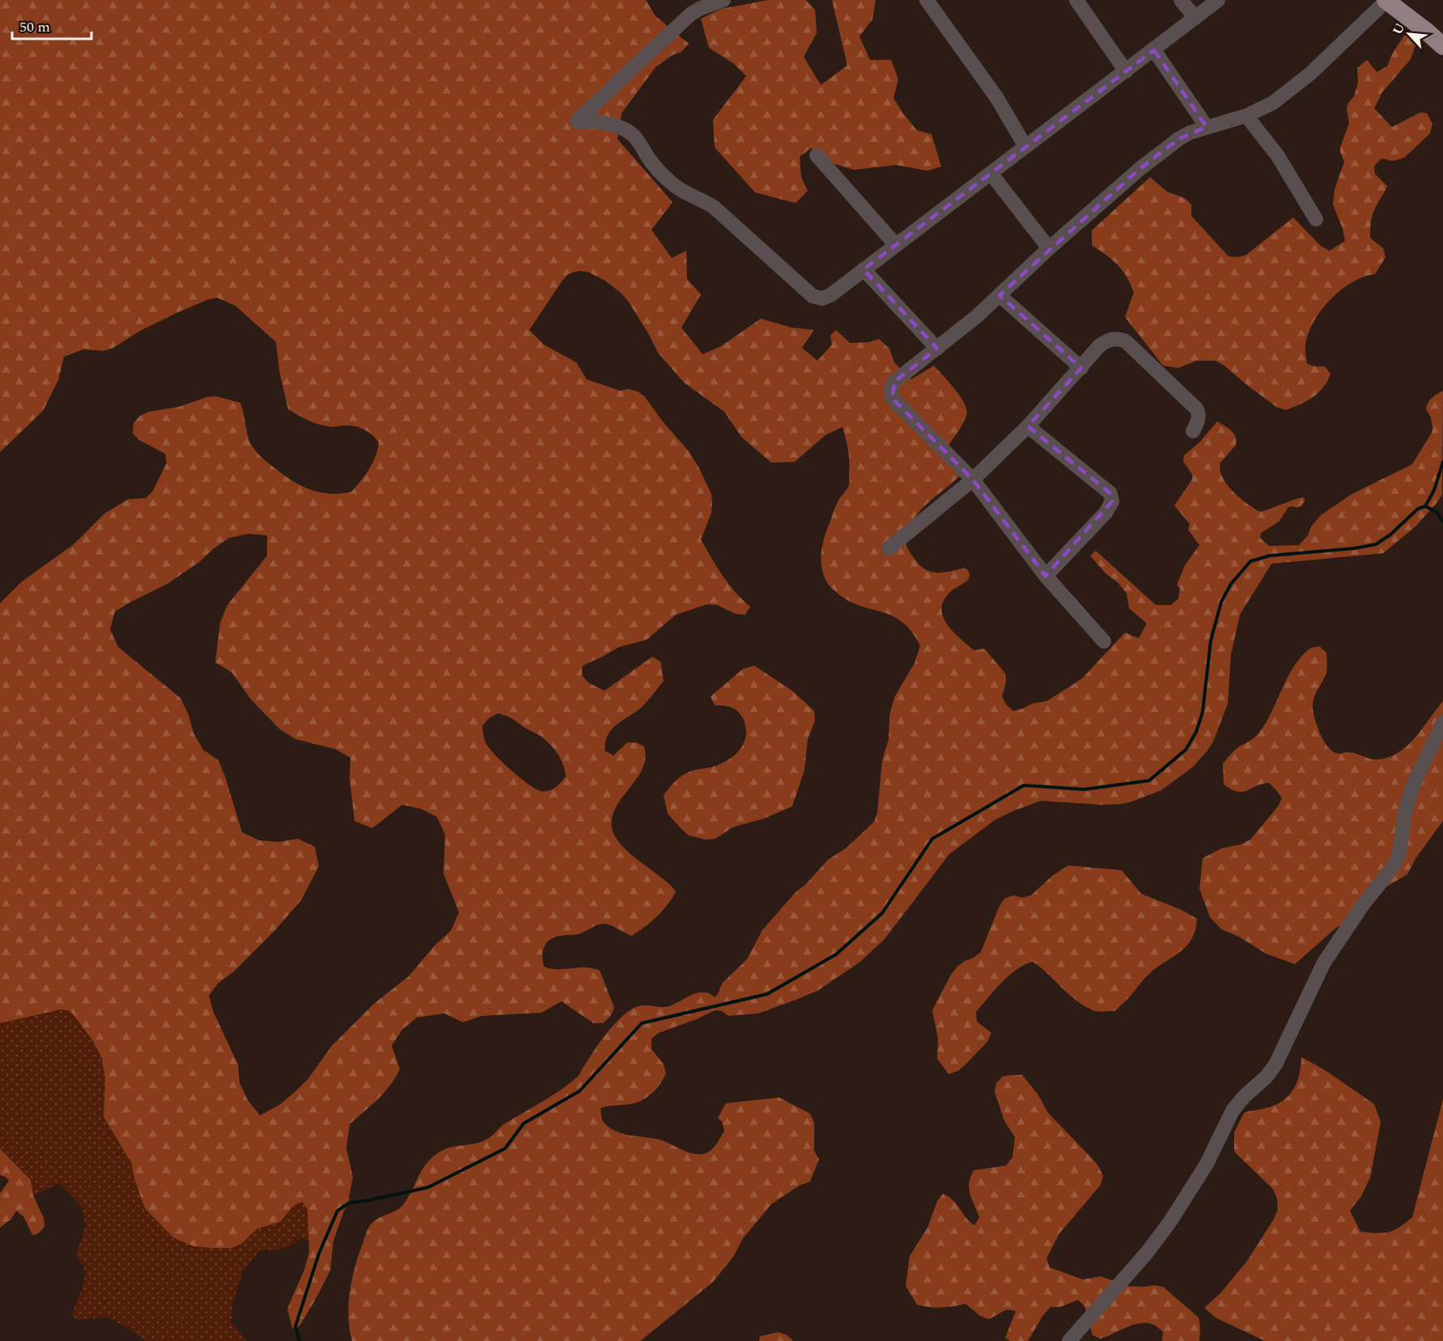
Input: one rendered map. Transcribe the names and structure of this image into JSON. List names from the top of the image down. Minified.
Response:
{"scale_bar":"50 m","north":"top left"}
